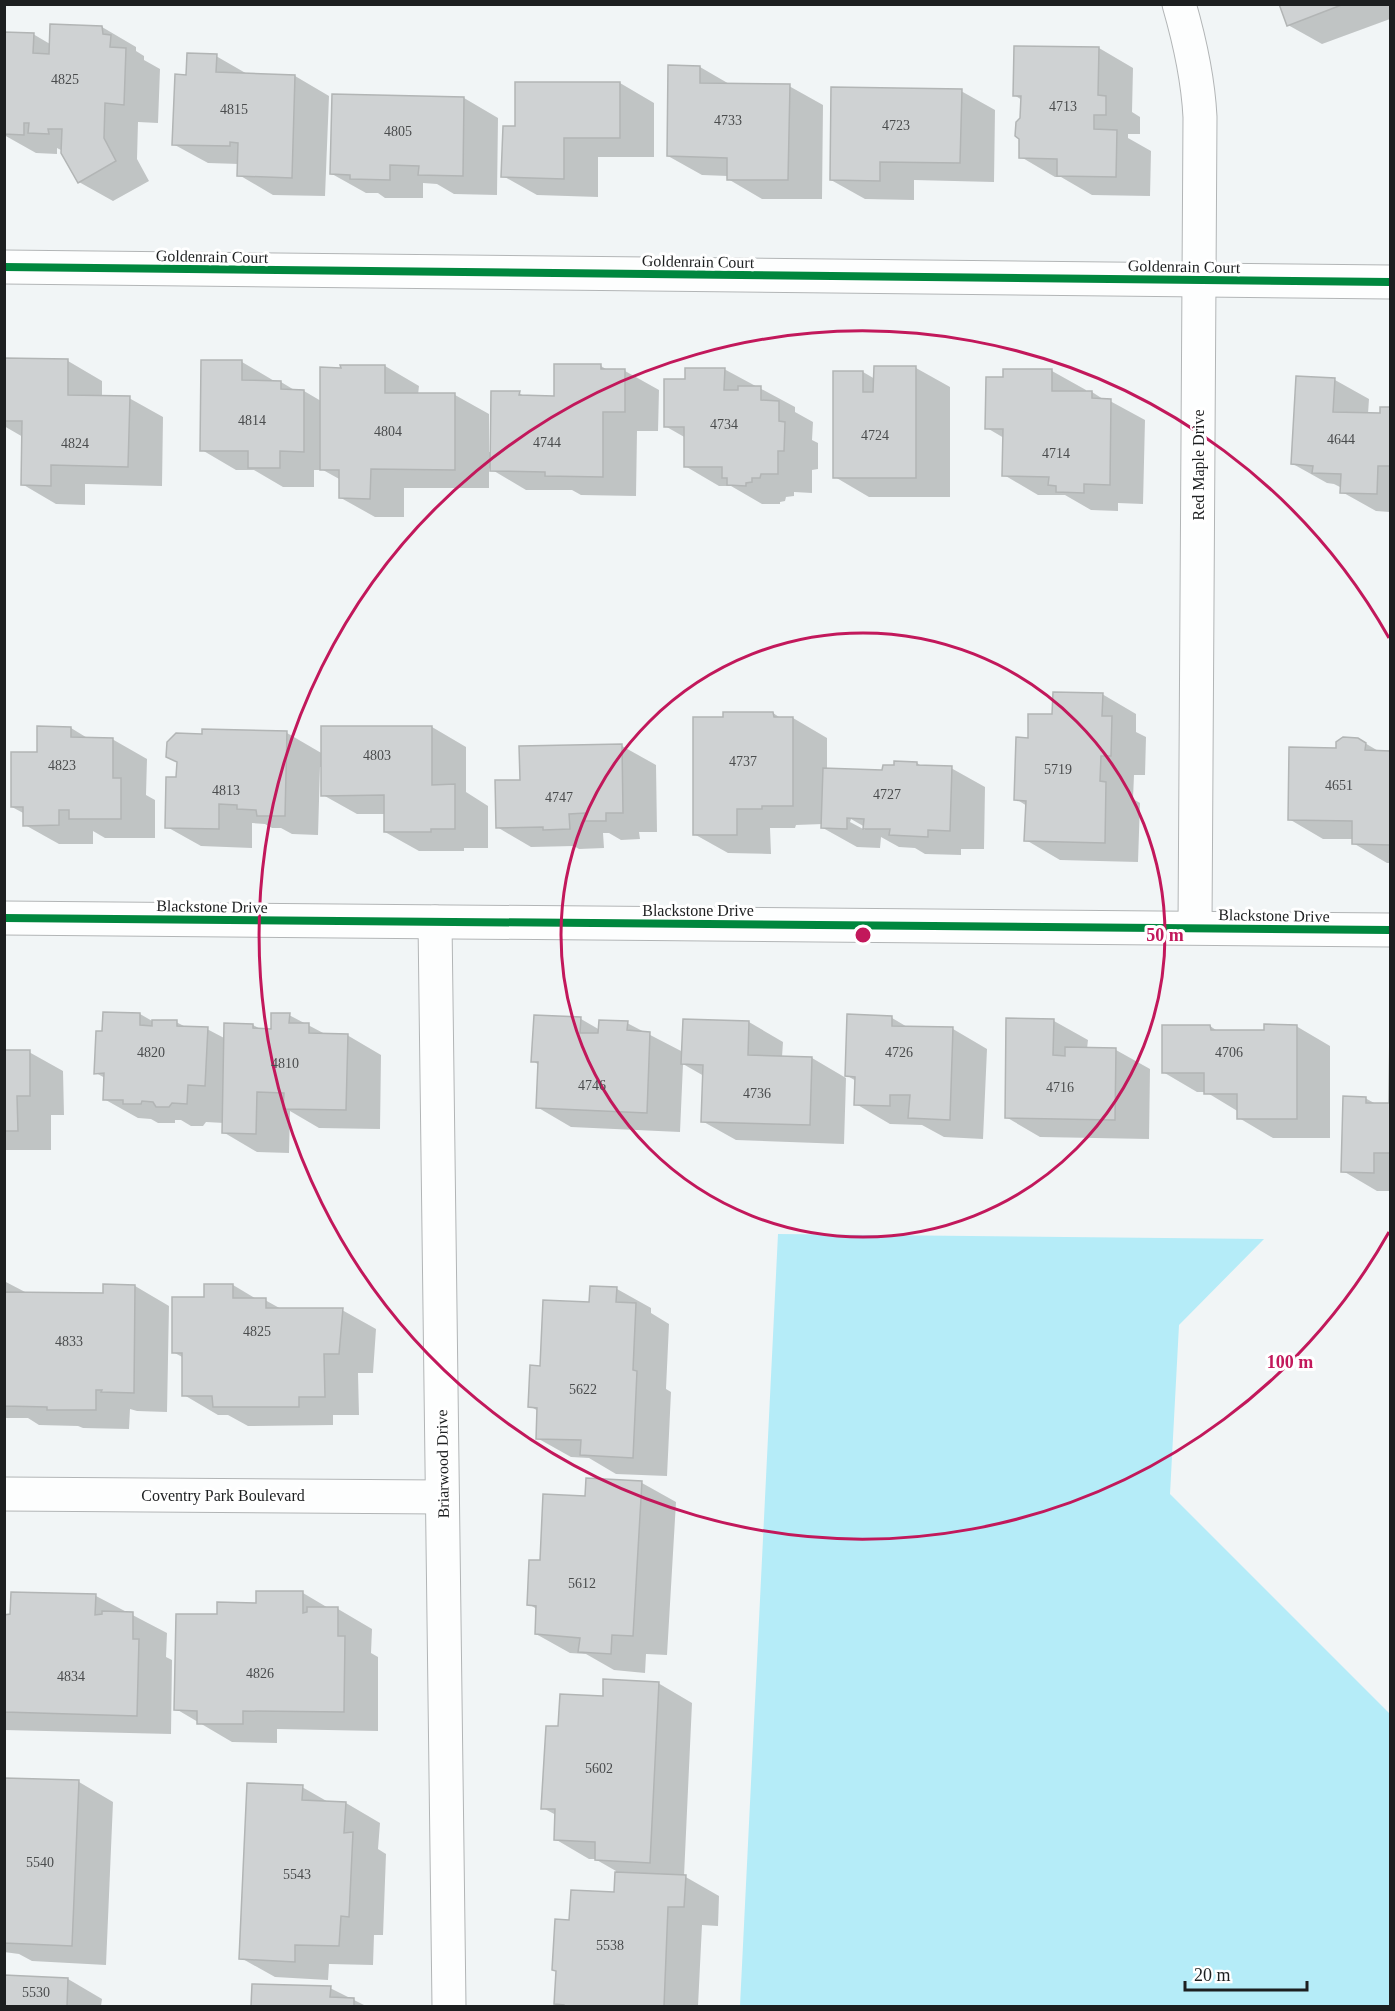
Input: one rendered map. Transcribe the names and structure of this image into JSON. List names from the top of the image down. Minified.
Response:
{"streets":{"street":["Goldenrain Court","Red Maple Drive","Blackstone Drive","Briarwood Drive","Coventry Park Boulevard"]},"crossings":[["Goldenrain Court","Red Maple Drive"],["Red Maple Drive","Blackstone Drive"],["Blackstone Drive","Briarwood Drive"],["Briarwood Drive","Coventry Park Boulevard"]],"house_numbers":["4825","4713","4815","4733","4723","4805","4814","4734","4804","4724","4644","4744","4824","4714","4803","4737","4823","5719","4651","4813","4727","4747","4820","4726","4706","4810","4746","4716","4736","4825","4833","5622","5612","4826","4834","5602","5540","5543","5538","5530"],"scale_bar":"20 m","rings":["50 m","100 m"]}
